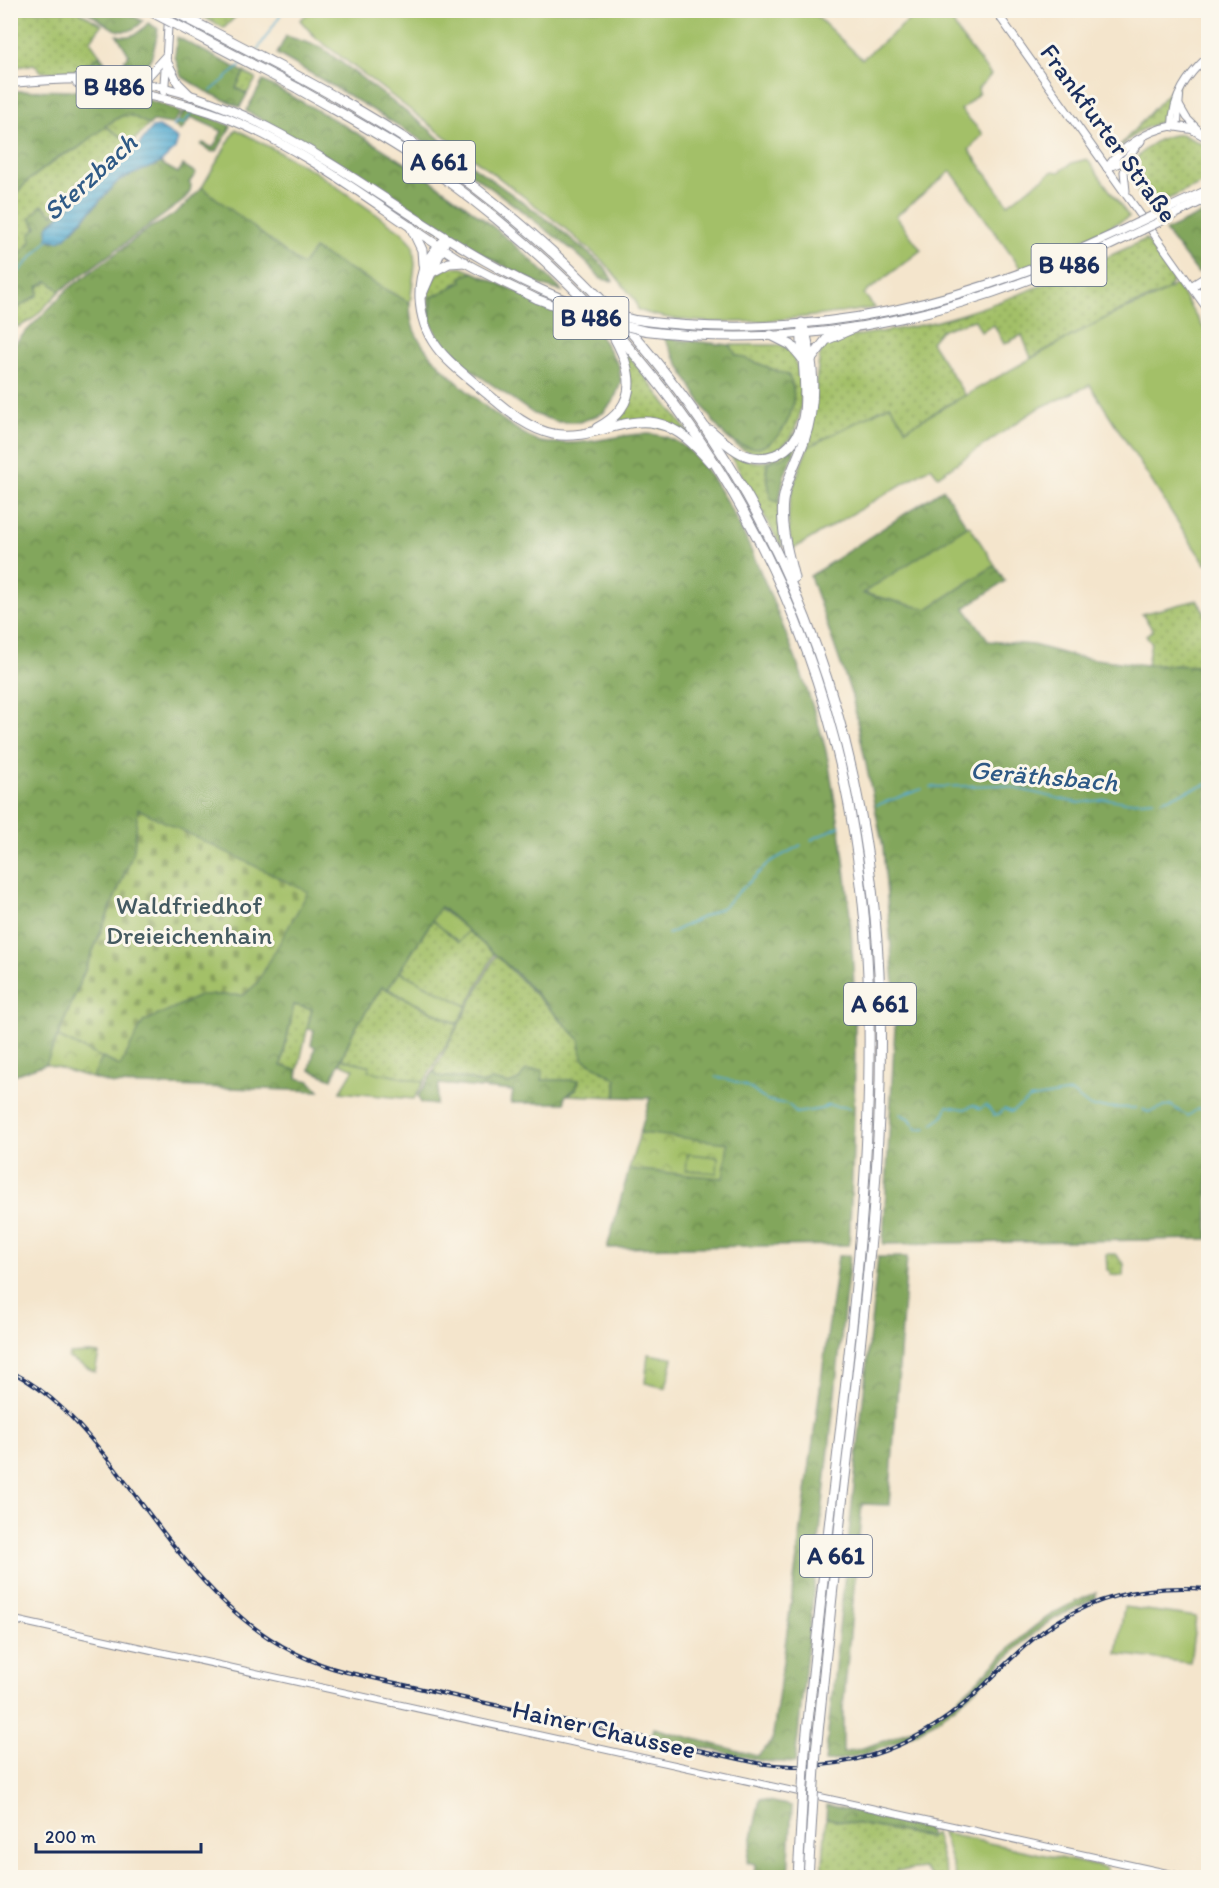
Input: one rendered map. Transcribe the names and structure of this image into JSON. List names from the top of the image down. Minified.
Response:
{"streets":{"highway":["A 661"],"main road":["B 486","Frankfurter Straße"],"street":["Hainer Chaussee"]},"water":["Sterzbach","Geräthsbach"],"parks":["Waldfriedhof Dreieichenhain"],"scale_bar":"200 m"}
